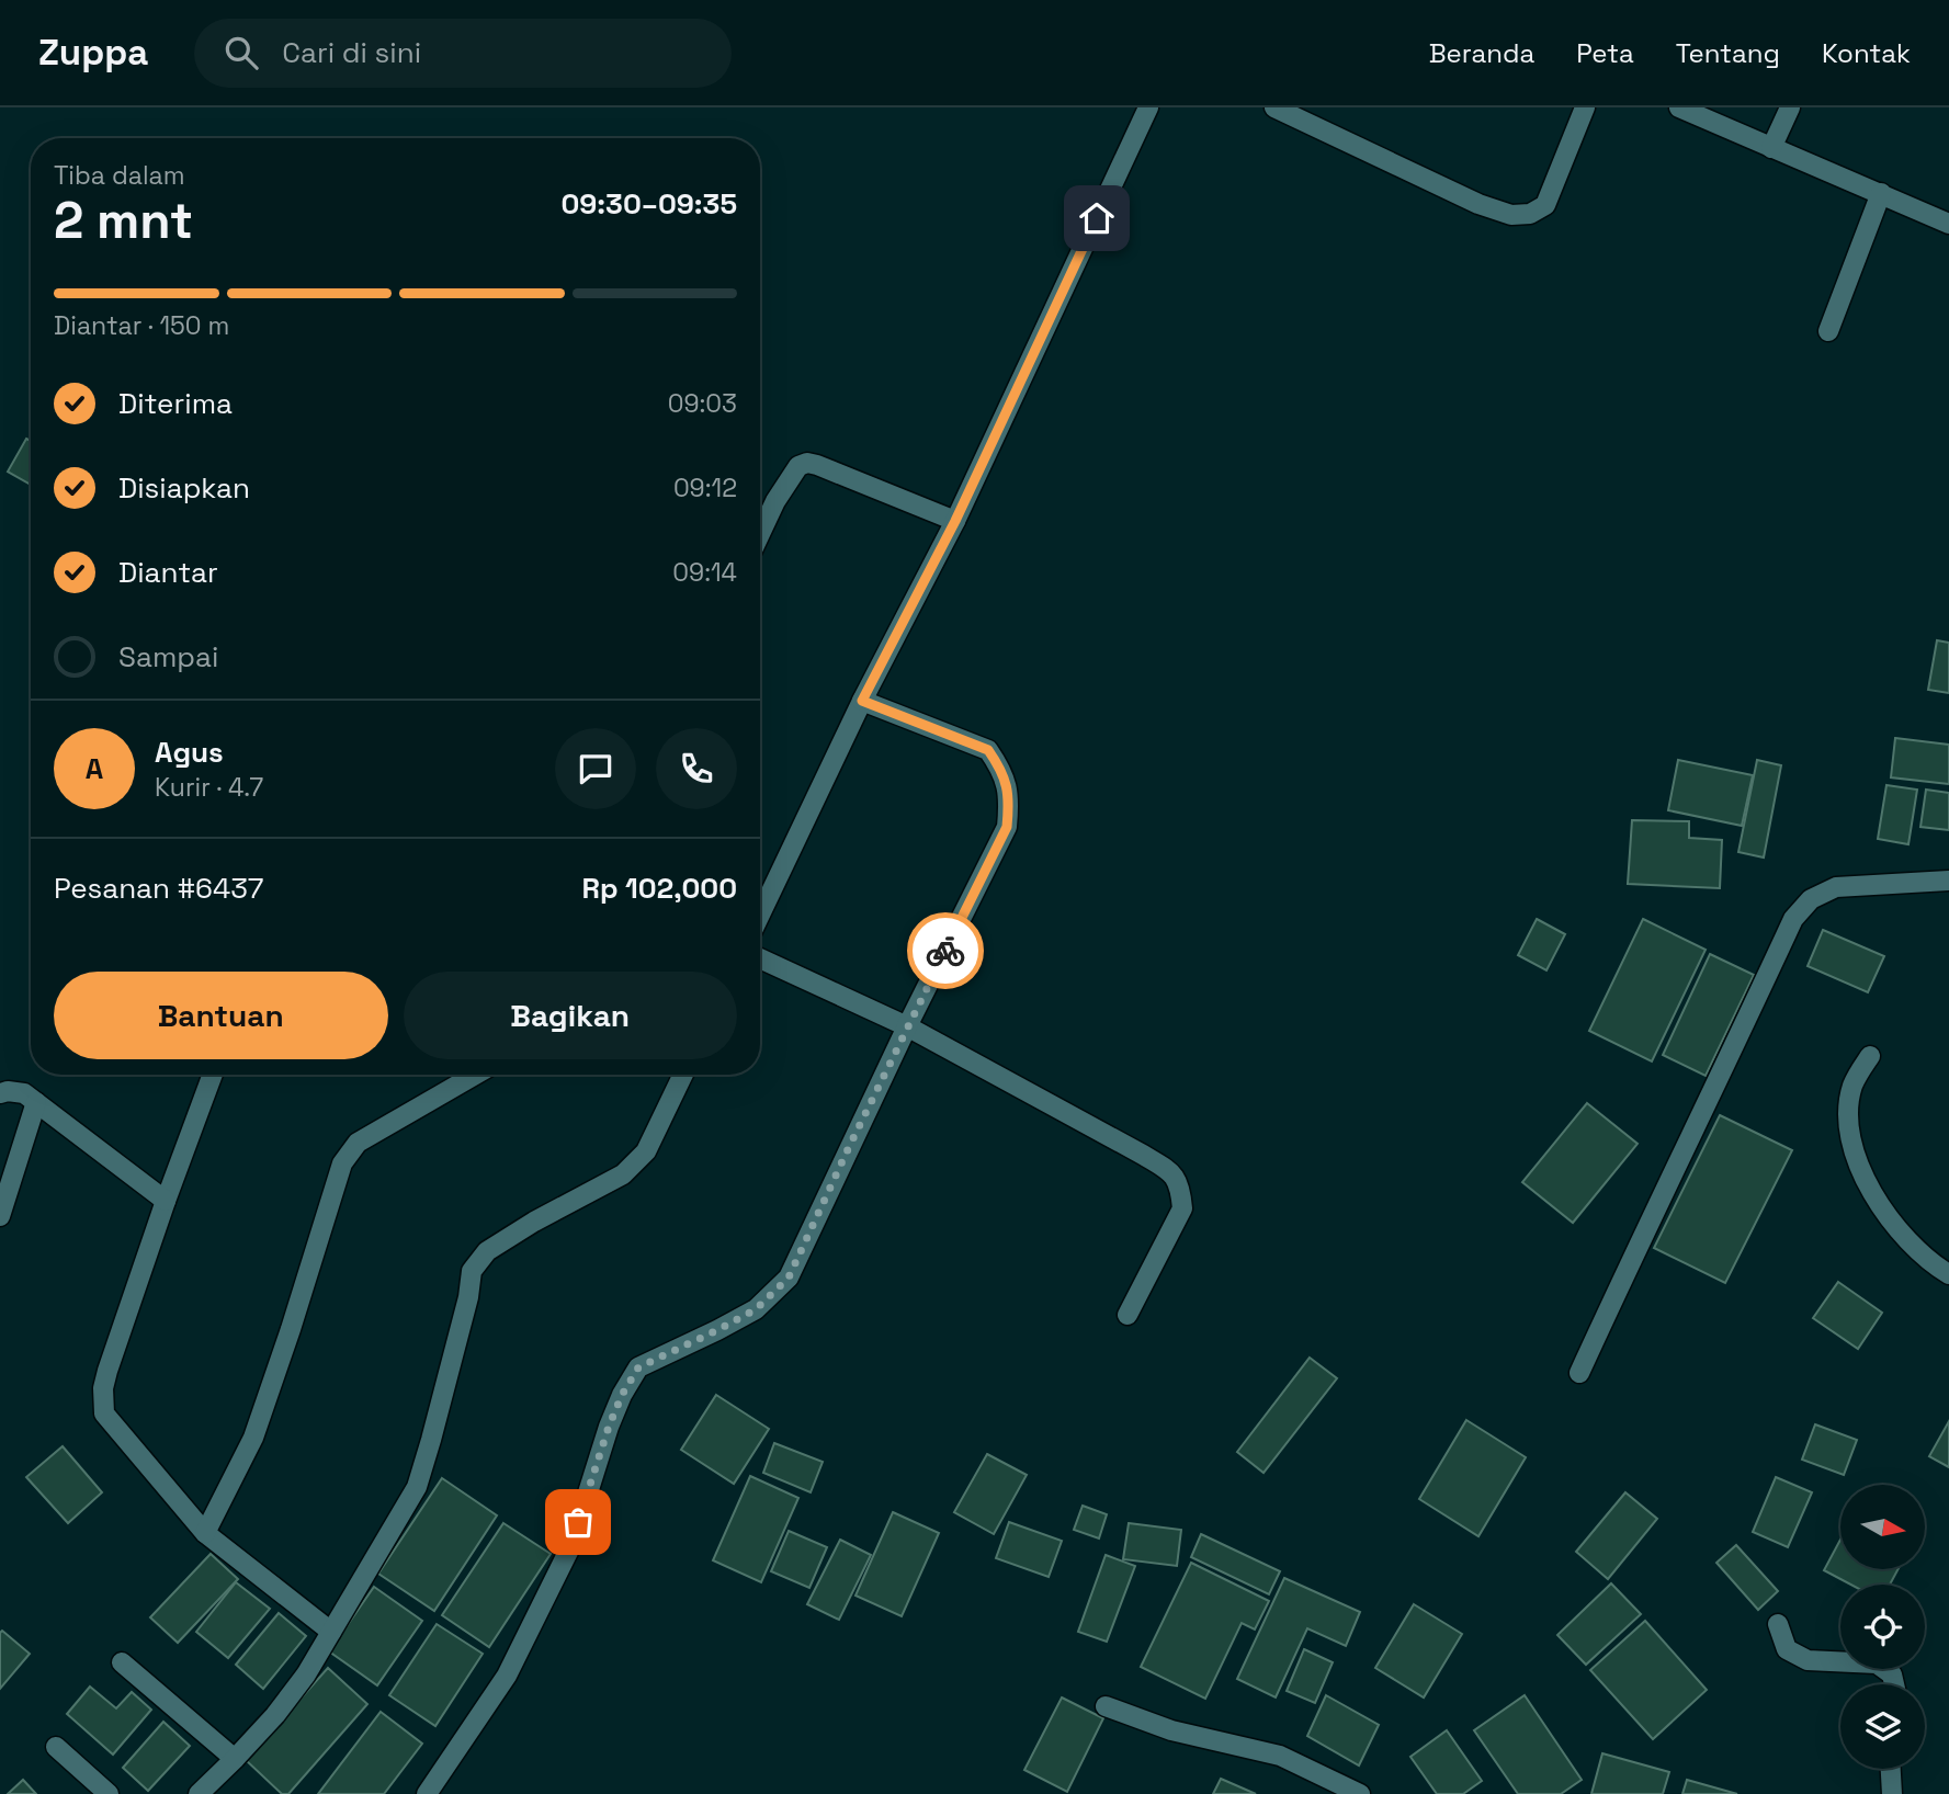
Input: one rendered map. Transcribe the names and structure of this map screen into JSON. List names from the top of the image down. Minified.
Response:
{"north":"right","page":{"header":"Zuppa","search":"Cari di sini","nav":["Beranda","Peta","Tentang","Kontak"],"heading":["2 mnt","Tiba dalam","09:30–09:35"],"panel":["Agus","Kurir · 4.7","Pesanan #6437","Rp 102,000"],"bar":"Diantar · 150 m","list":[["Diterima","09:03"],["Disiapkan","09:12"],["Diantar","09:14"],"Sampai"],"round":"A","buttons":["Bantuan","Bagikan"]}}
